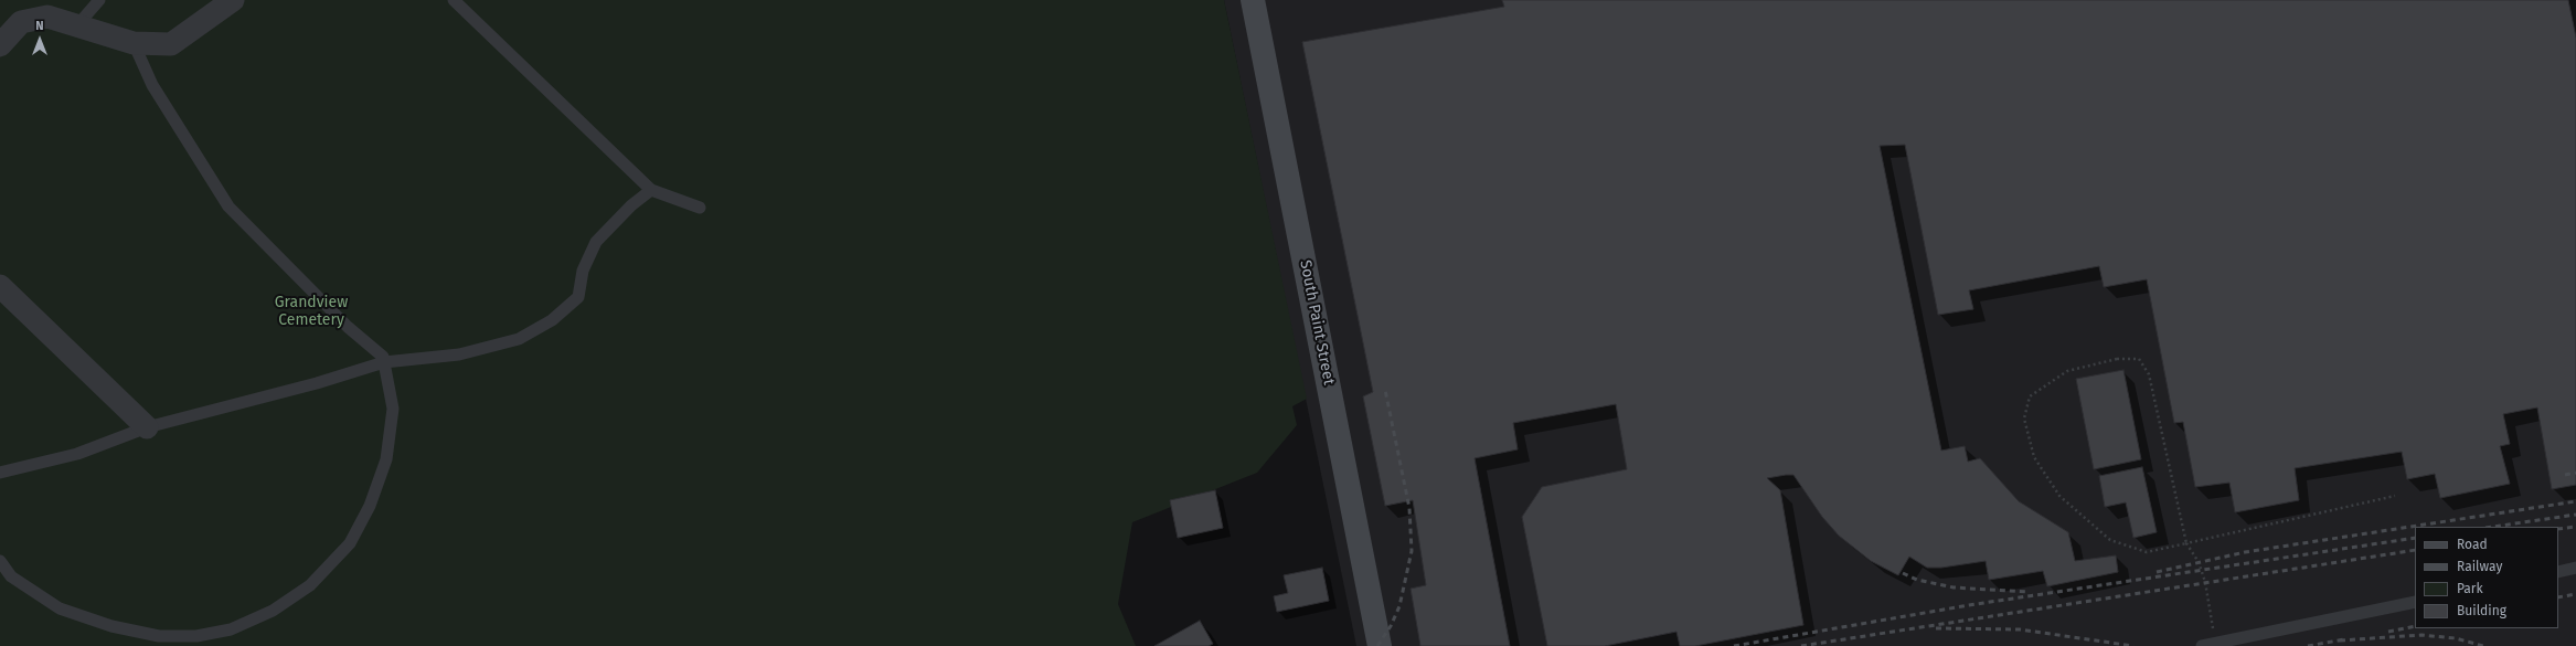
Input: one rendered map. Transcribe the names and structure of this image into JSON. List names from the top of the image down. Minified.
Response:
{"streets":{"main road":["South Paint Street"]},"parks":["Grandview Cemetery"],"legend":["Road","Railway","Park","Building"],"north":"top"}
